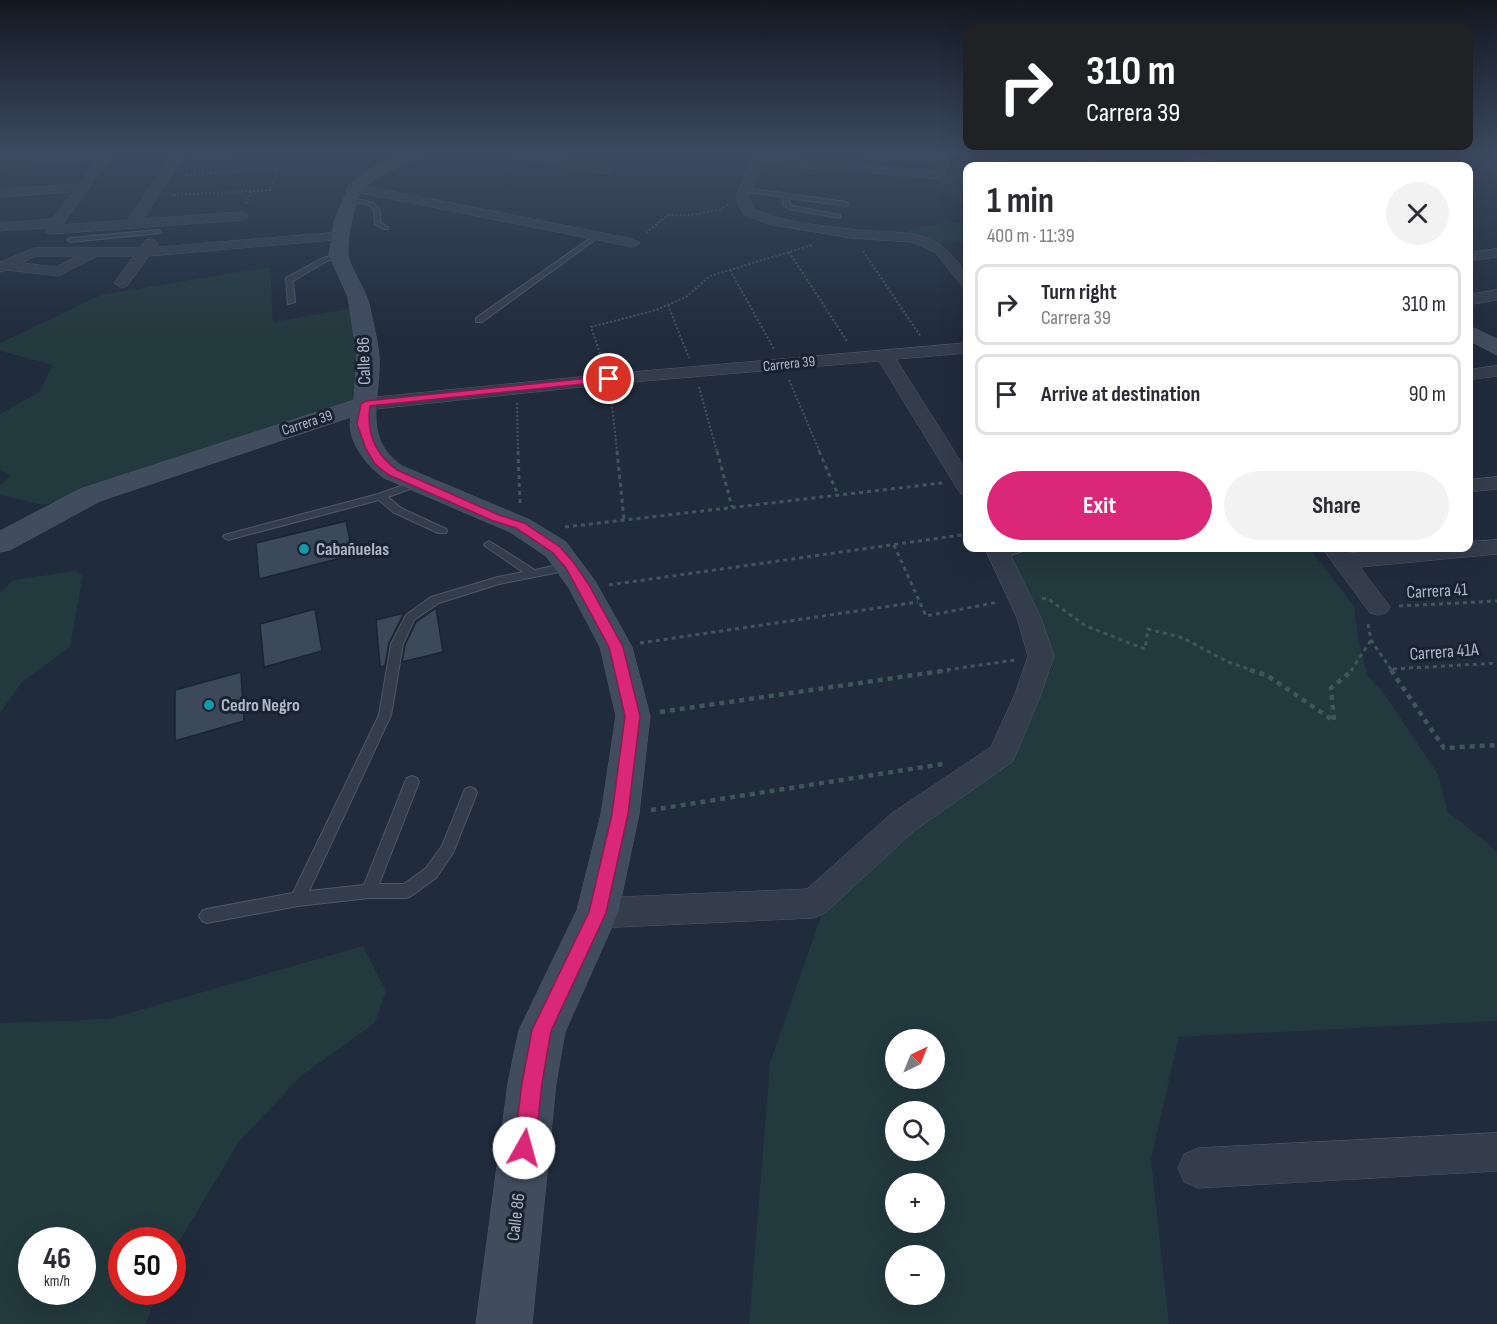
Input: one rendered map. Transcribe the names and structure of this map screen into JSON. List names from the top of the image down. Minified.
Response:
{"streets":{"main road":["Calle 86","Carrera 39"],"path":["Carrera 41","Carrera 41A"]},"crossings":[["Calle 86","Carrera 39"]],"places":["Cabañuelas","Cedro Negro"],"north":"top right","page":{"turn":["310 m","Carrera 39"],"heading":["1 min","400 m · 11:39"],"list":[{"name":"Turn right","note":"Carrera 39","value":"310 m"},{"name":"Arrive at destination","value":"90 m"}],"buttons":["Exit","Share"],"map_buttons":["+","−"],"speed":"46 km/h","limit":"50"}}
